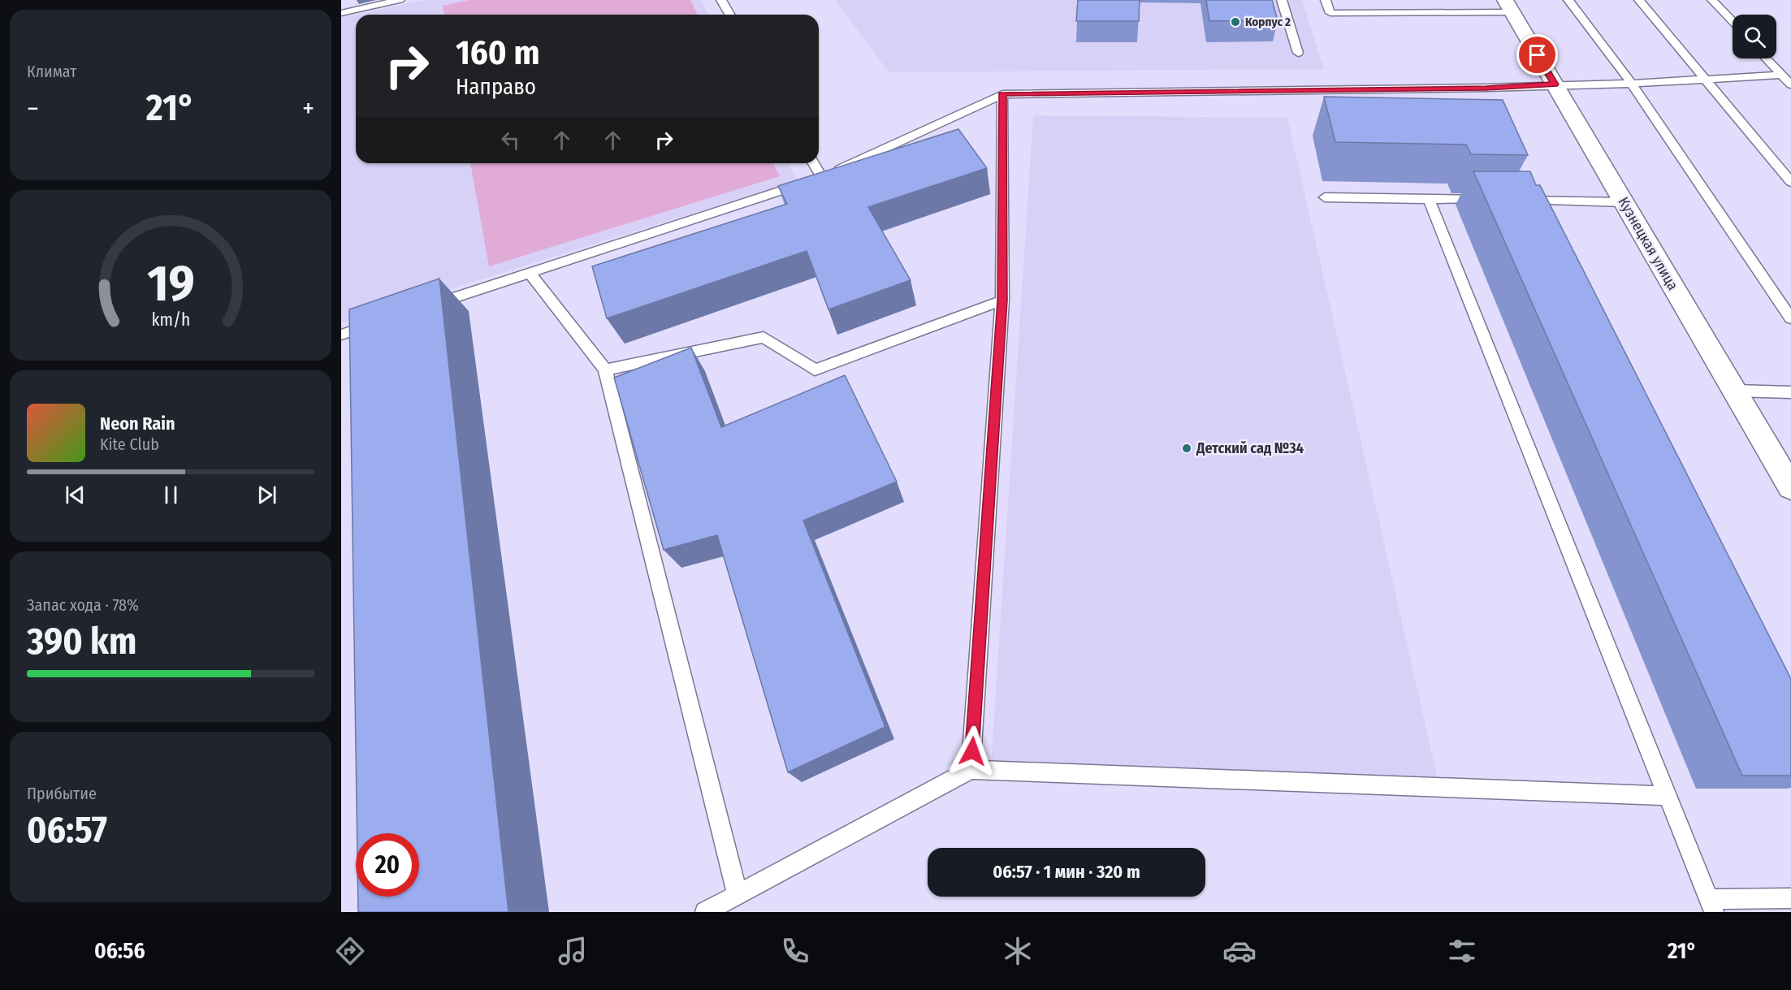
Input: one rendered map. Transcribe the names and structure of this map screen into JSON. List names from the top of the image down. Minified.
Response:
{"streets":{"main road":["Кузнецкая улица"]},"places":["Корпус 2","Детский сад №34"],"page":{"tile":["Климат",["Запас хода · 78%","390 km"],["Прибытие","06:57"]],"turn":["160 m","Направо"],"heat":["−","21°","+"],"song":["Neon Rain","Kite Club"],"limit":"20","trip":"06:57 · 1 мин · 320 m","tabs":["06:56","21°"],"gauge":["19","km/h"]}}
